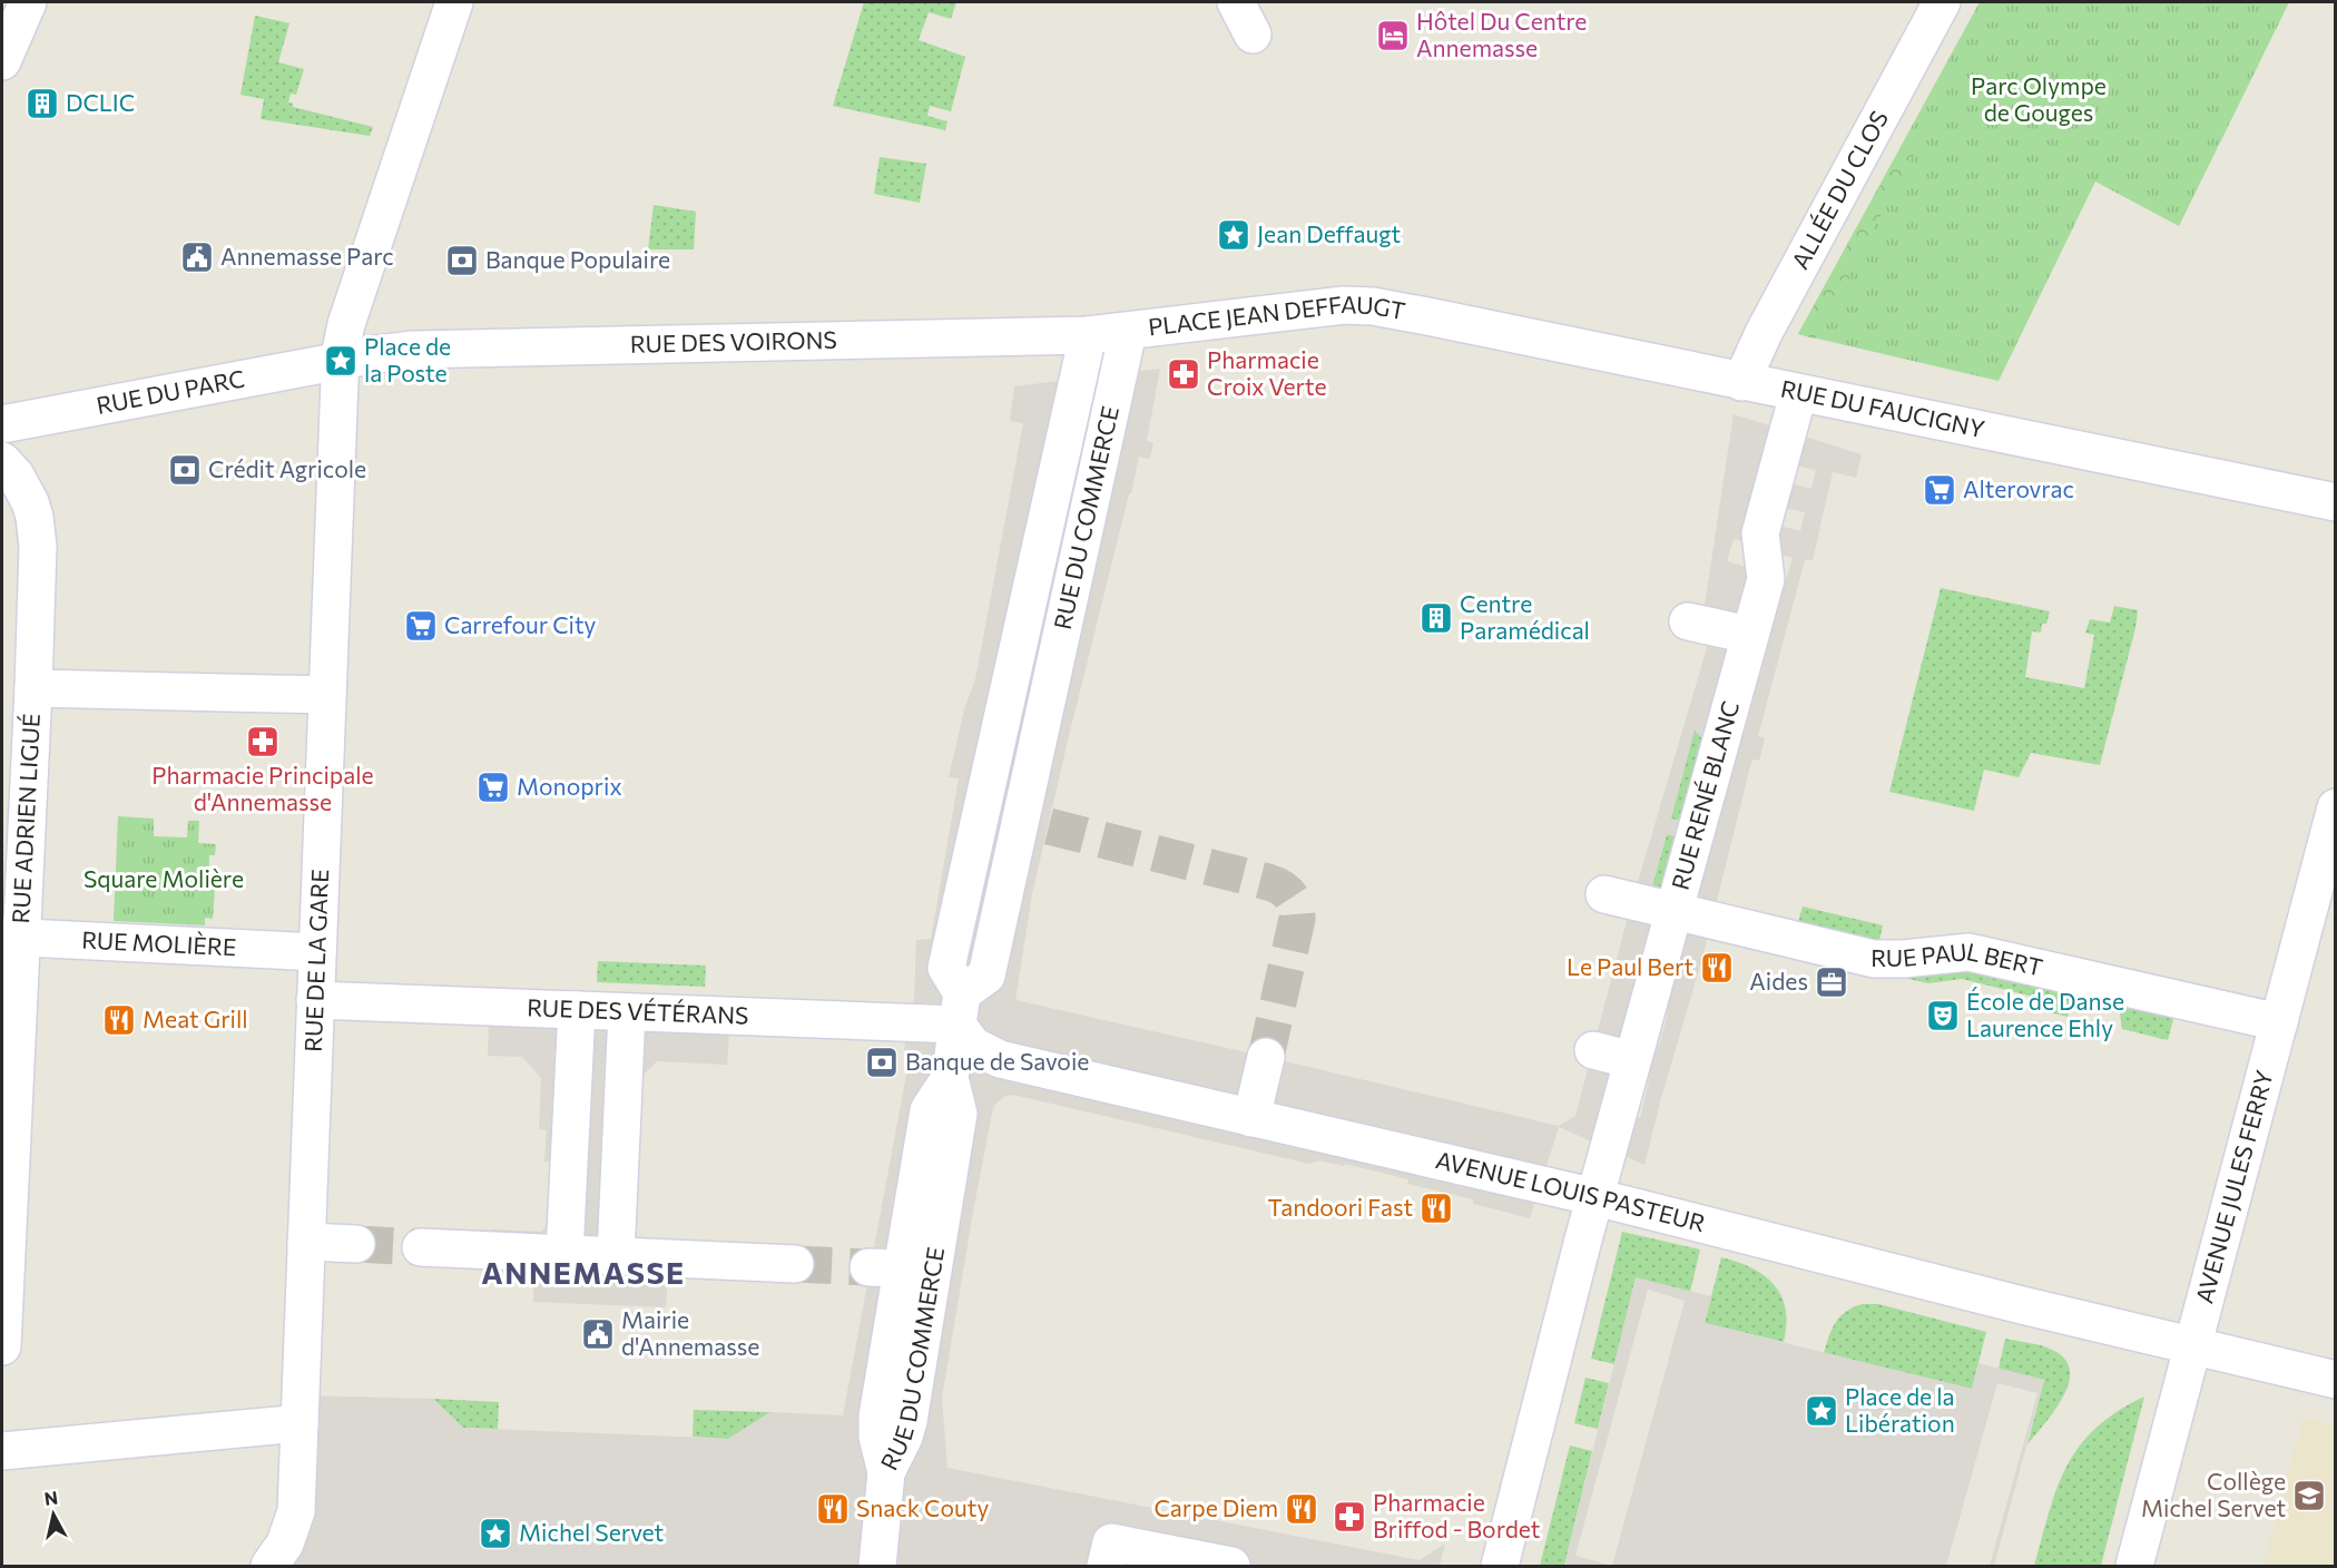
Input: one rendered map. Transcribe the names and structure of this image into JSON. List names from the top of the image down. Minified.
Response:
{"streets":{"street":["ALLÉE DU CLOS","PLACE JEAN DEFFAUGT","RUE DES VOIRONS","RUE DU PARC","RUE DU FAUCIGNY","RUE DU COMMERCE","RUE RENÉ BLANC","RUE ADRIEN LIGUÉ","RUE MOLIÈRE","RUE DE LA GARE","RUE PAUL BERT","RUE DES VÉTÉRANS","AVENUE JULES FERRY","AVENUE LOUIS PASTEUR"]},"crossings":[["ALLÉE DU CLOS","RUE DU FAUCIGNY"],["PLACE JEAN DEFFAUGT","RUE DES VOIRONS"],["PLACE JEAN DEFFAUGT","RUE DU FAUCIGNY"],["PLACE JEAN DEFFAUGT","RUE DU COMMERCE"],["RUE DES VOIRONS","RUE DU PARC"],["RUE DES VOIRONS","RUE DU COMMERCE"],["RUE DES VOIRONS","RUE DE LA GARE"],["RUE DU PARC","RUE DE LA GARE"],["RUE DU FAUCIGNY","RUE RENÉ BLANC"],["RUE DU COMMERCE","RUE DES VÉTÉRANS"],["RUE DU COMMERCE","AVENUE LOUIS PASTEUR"],["RUE RENÉ BLANC","RUE PAUL BERT"],["RUE RENÉ BLANC","AVENUE LOUIS PASTEUR"],["RUE ADRIEN LIGUÉ","RUE MOLIÈRE"],["RUE MOLIÈRE","RUE DE LA GARE"],["RUE DE LA GARE","RUE DES VÉTÉRANS"],["RUE PAUL BERT","AVENUE JULES FERRY"],["RUE DES VÉTÉRANS","AVENUE LOUIS PASTEUR"],["AVENUE JULES FERRY","AVENUE LOUIS PASTEUR"]],"districts":["ANNEMASSE"],"parks":["Parc Olympe de Gouges","Square Molière"],"places":{"hotel":["Hôtel Du Centre Annemasse"],"building":["DCLIC","Centre Paramédical"],"place":["Jean Deffaugt","Place de la Poste","Place de la Libération","Michel Servet"],"public building":["Annemasse Parc","Mairie d'Annemasse"],"bank":["Banque Populaire","Crédit Agricole","Banque de Savoie"],"pharmacy":["Pharmacie Croix Verte","Pharmacie Principale d'Annemasse","Pharmacie Briffod - Bordet"],"supermarket":["Alterovrac","Carrefour City","Monoprix"],"restaurant":["Le Paul Bert","Meat Grill","Tandoori Fast","Snack Couty","Carpe Diem"],"office":["Aides"],"theatre":["École de Danse Laurence Ehly"],"school or university":["Collège Michel Servet"]},"north":"top"}
